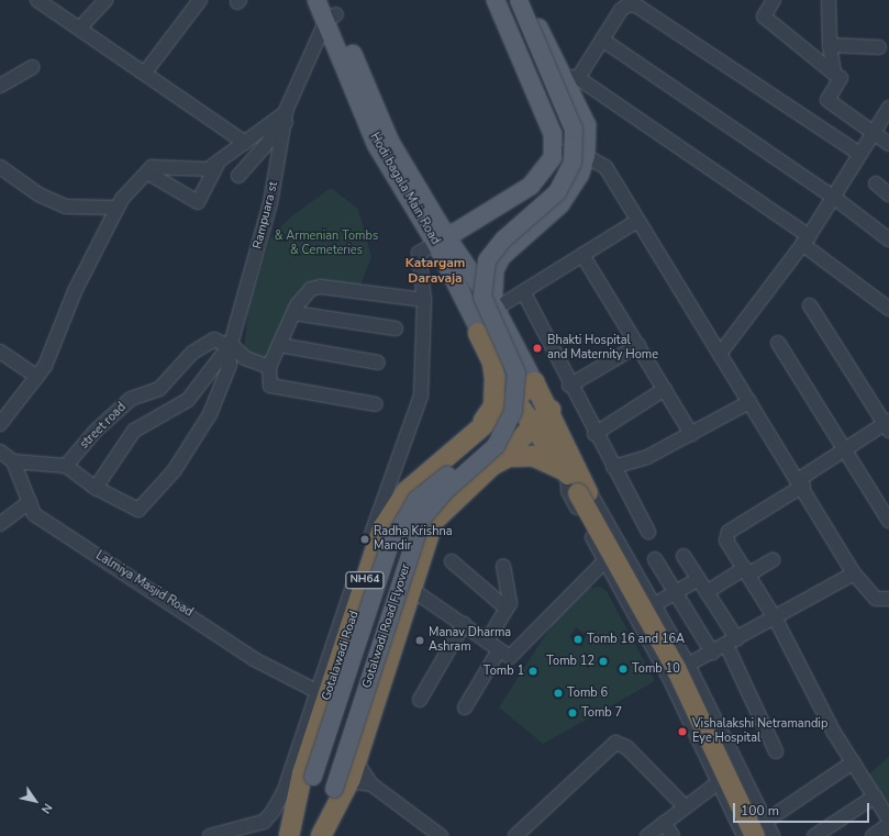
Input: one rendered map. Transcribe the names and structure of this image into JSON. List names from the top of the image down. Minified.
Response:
{"streets":{"highway":["NH64","Gotalawadi Road"],"main road":["Hodi bagala Main Road","Gotalwadi Road Flyover"],"street":["Rampuara st","street road","Lalmiya Masjid Road"]},"crossings":[["Hodi bagala Main Road","Gotalawadi Road"],["Rampuara st","street road"],["Gotalwadi Road Flyover","Gotalawadi Road"]],"districts":["Katargam Daravaja"],"parks":["& Armenian Tombs & Cemeteries"],"places":["Bhakti Hospital and Maternity Home","Radha Krishna Mandir","Tomb 16 and 16A","Manav Dharma Ashram","Tomb 12","Tomb 10","Tomb 1","Tomb 6","Tomb 7","Vishalakshi Netramandip Eye Hospital"],"scale_bar":"100 m","north":"bottom right"}
